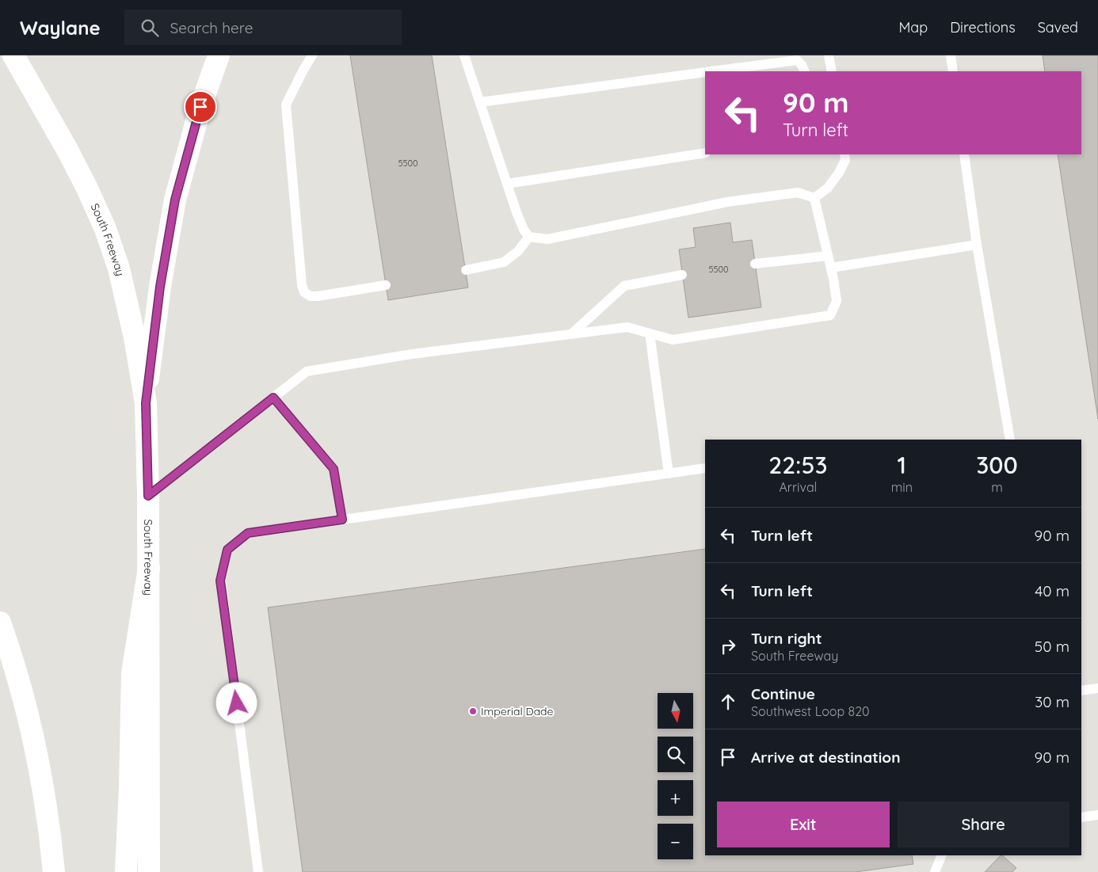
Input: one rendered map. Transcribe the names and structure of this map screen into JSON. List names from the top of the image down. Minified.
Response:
{"streets":{"main road":["South Freeway"]},"places":["Imperial Dade"],"house_numbers":["5500","5500"],"north":"bottom","page":{"header":"Waylane","search":"Search here","nav":["Map","Directions","Saved"],"turn":["90 m","Turn left"],"eta":["22:53","Arrival","1","min","300","m"],"list":[{"name":"Turn left","value":"90 m"},{"name":"Turn left","value":"40 m"},{"name":"Turn right","note":"South Freeway","value":"50 m"},{"name":"Continue","note":"Southwest Loop 820","value":"30 m"},{"name":"Arrive at destination","value":"90 m"}],"map_buttons":["+","−"],"buttons":["Exit","Share"]}}
